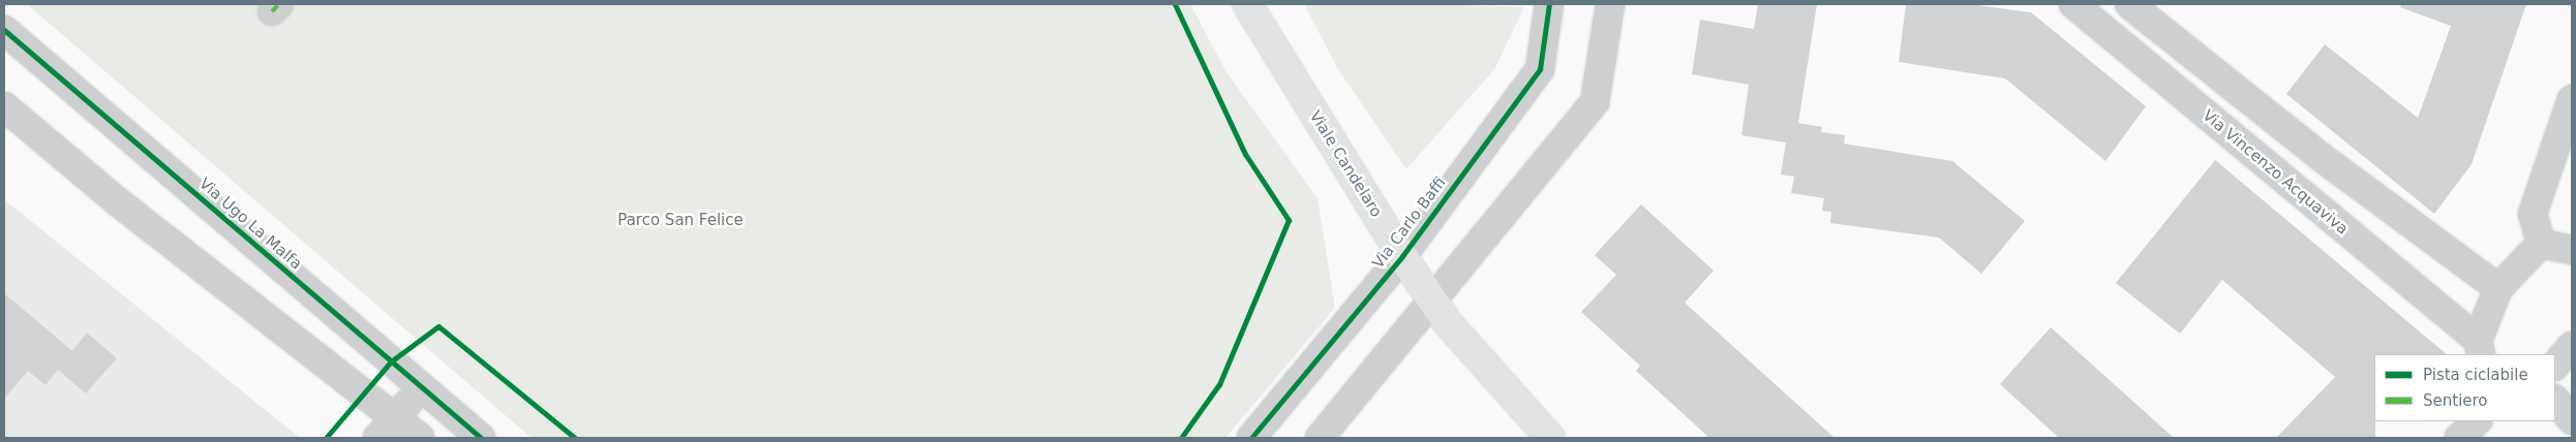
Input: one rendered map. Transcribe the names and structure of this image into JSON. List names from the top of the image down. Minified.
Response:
{"streets":{"main road":["Viale Candelaro"],"street":["Via Vincenzo Acquaviva","Via Carlo Baffi","Via Ugo La Malfa"]},"crossings":[["Viale Candelaro","Via Carlo Baffi"]],"parks":["Parco San Felice"],"legend":["Pista ciclabile","Sentiero"]}
